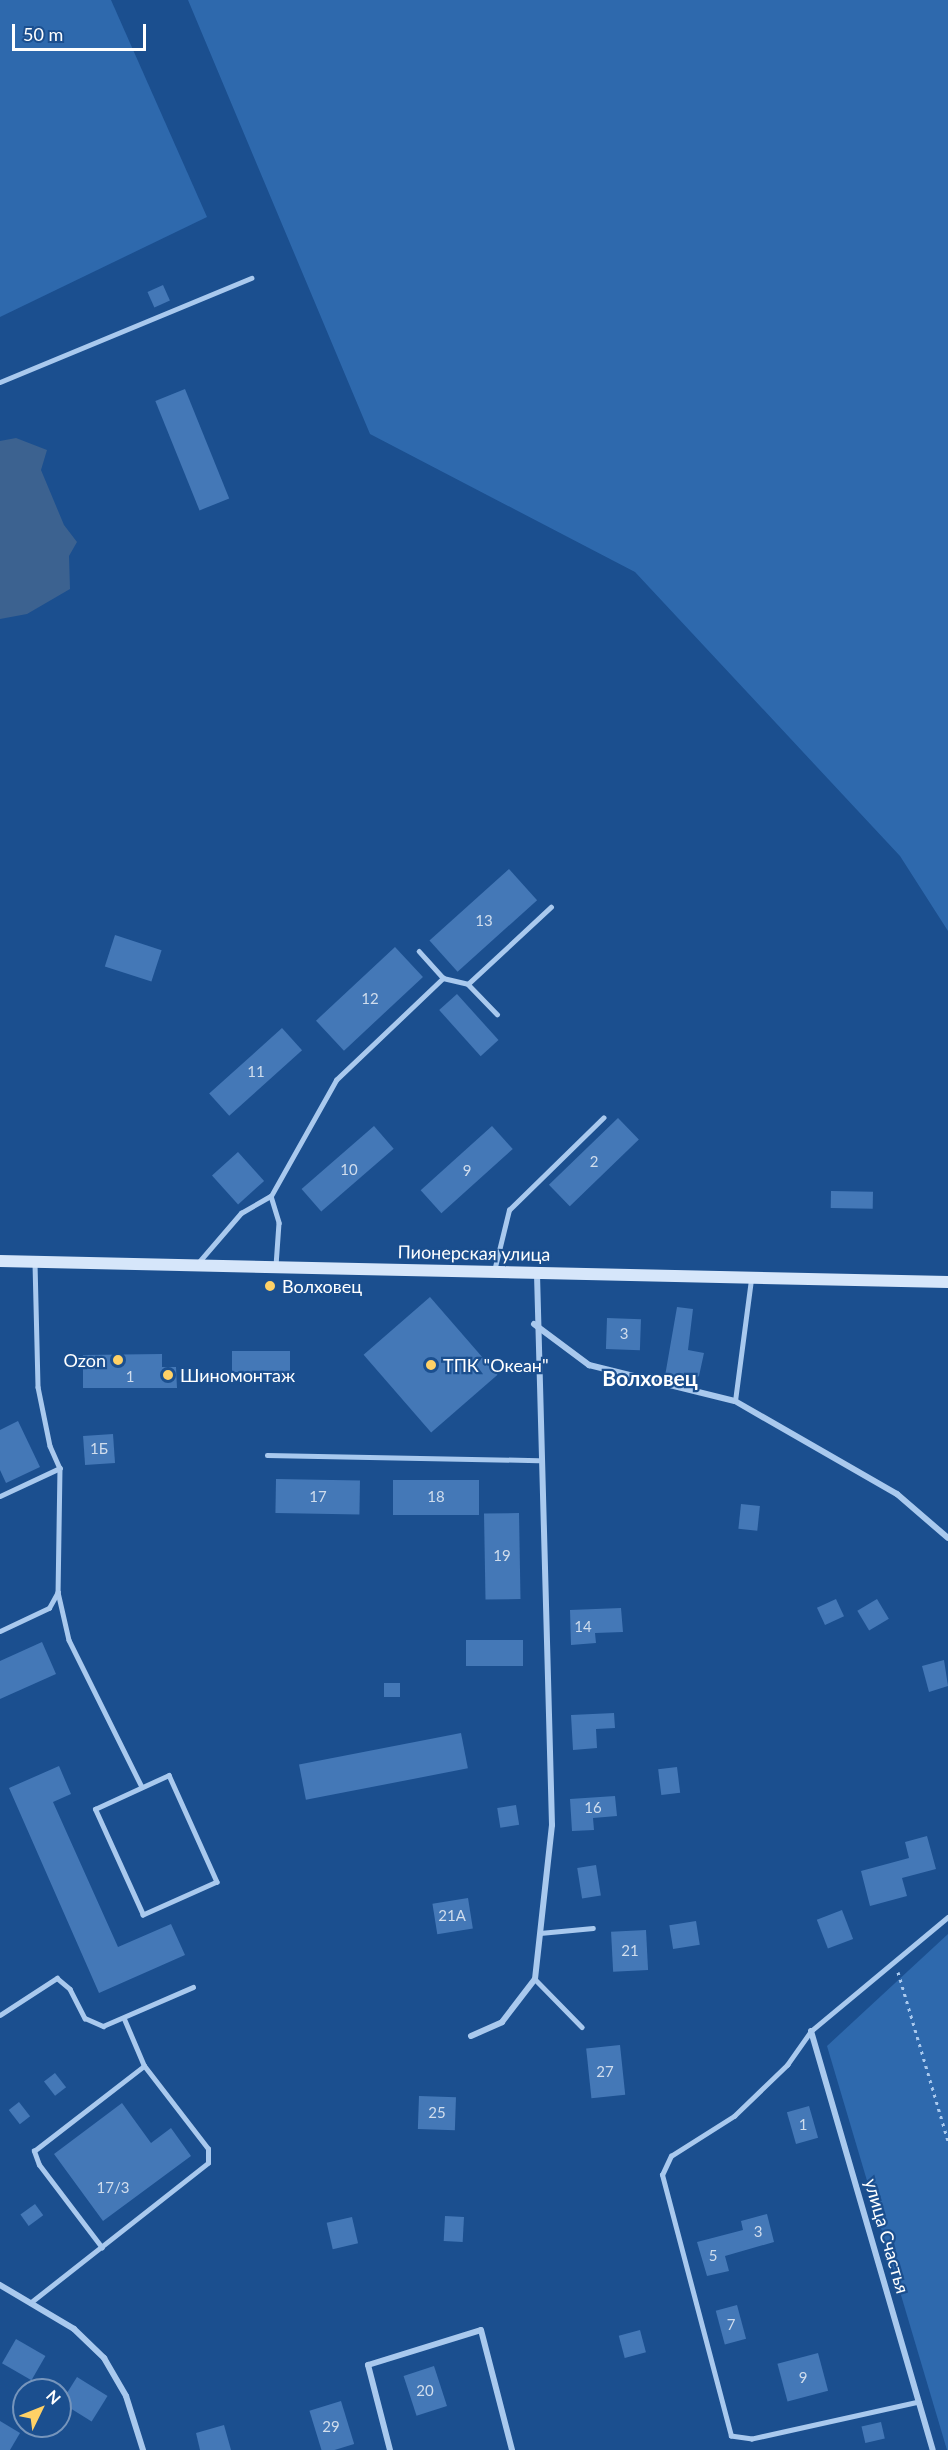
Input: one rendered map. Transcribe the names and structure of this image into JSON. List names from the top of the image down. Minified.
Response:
{"streets":{"street":["Пионерская улица","улица Счастья"]},"districts":["Волховец"],"places":["Волховец","Ozon","ТПК \"Океан\"","Шиномонтаж"],"house_numbers":["13","12","11","2","10","9","3","1","1Б","17","18","19","14","16","21А","21","27","25","1","17/3","3","5","7","9","20","29"],"scale_bar":"50 m","north":"top right"}
